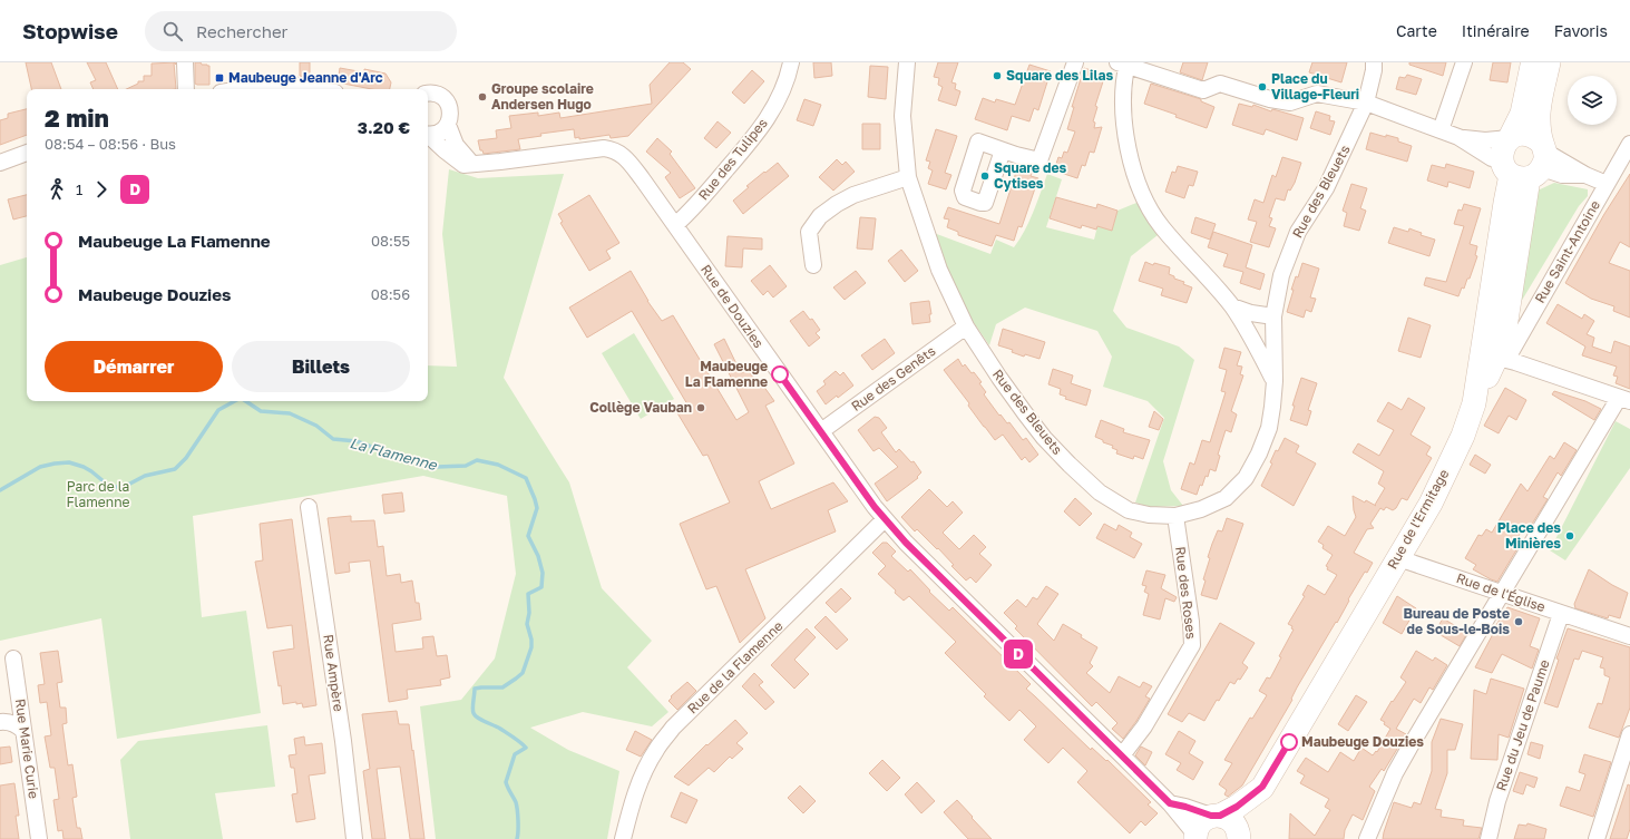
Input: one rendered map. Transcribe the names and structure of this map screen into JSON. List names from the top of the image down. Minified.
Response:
{"streets":{"main road":["Rue de l'Ermitage"],"street":["Rue des Tulipes","Rue des Bleuets","Rue Saint-Antoine","Rue de Douzies","Rue des Genêts","Rue des Roses","Rue de l'Église","Rue de la Flamenne","Rue Ampère","Rue du Jeu de Paume","Rue Marie Curie"]},"crossings":[["Rue des Tulipes","Rue de Douzies"],["Rue des Bleuets","Rue des Genêts"],["Rue des Bleuets","Rue des Roses"],["Rue de Douzies","Rue des Genêts"],["Rue de Douzies","Rue de l'Ermitage"],["Rue de Douzies","Rue des Roses"],["Rue de Douzies","Rue de la Flamenne"],["Rue de l'Ermitage","Rue de l'Église"],["Rue de l'Église","Rue du Jeu de Paume"]],"water":["La Flamenne"],"parks":["Parc de la Flamenne"],"places":{"other":["Square des Lilas","Place du Village-Fleuri","Groupe scolaire Andersen Hugo","Square des Cytises","Maubeuge La Flamenne","Collège Vauban","Place des Minières","Bureau de Poste de Sous-le-Bois","Maubeuge Douzies"],"transit":["Maubeuge Jeanne d'Arc"]},"lines":["bus line D"],"page":{"header":"Stopwise","search":"Rechercher","nav":["Carte","Itinéraire","Favoris"],"on_map":"D","heading":["2 min","08:54 – 08:56 · Bus","3.20 €"],"legs":["1","D"],"list":[{"name":"Maubeuge La Flamenne","value":"08:55"},{"name":"Maubeuge Douzies","value":"08:56"}],"buttons":["Démarrer","Billets"]}}
